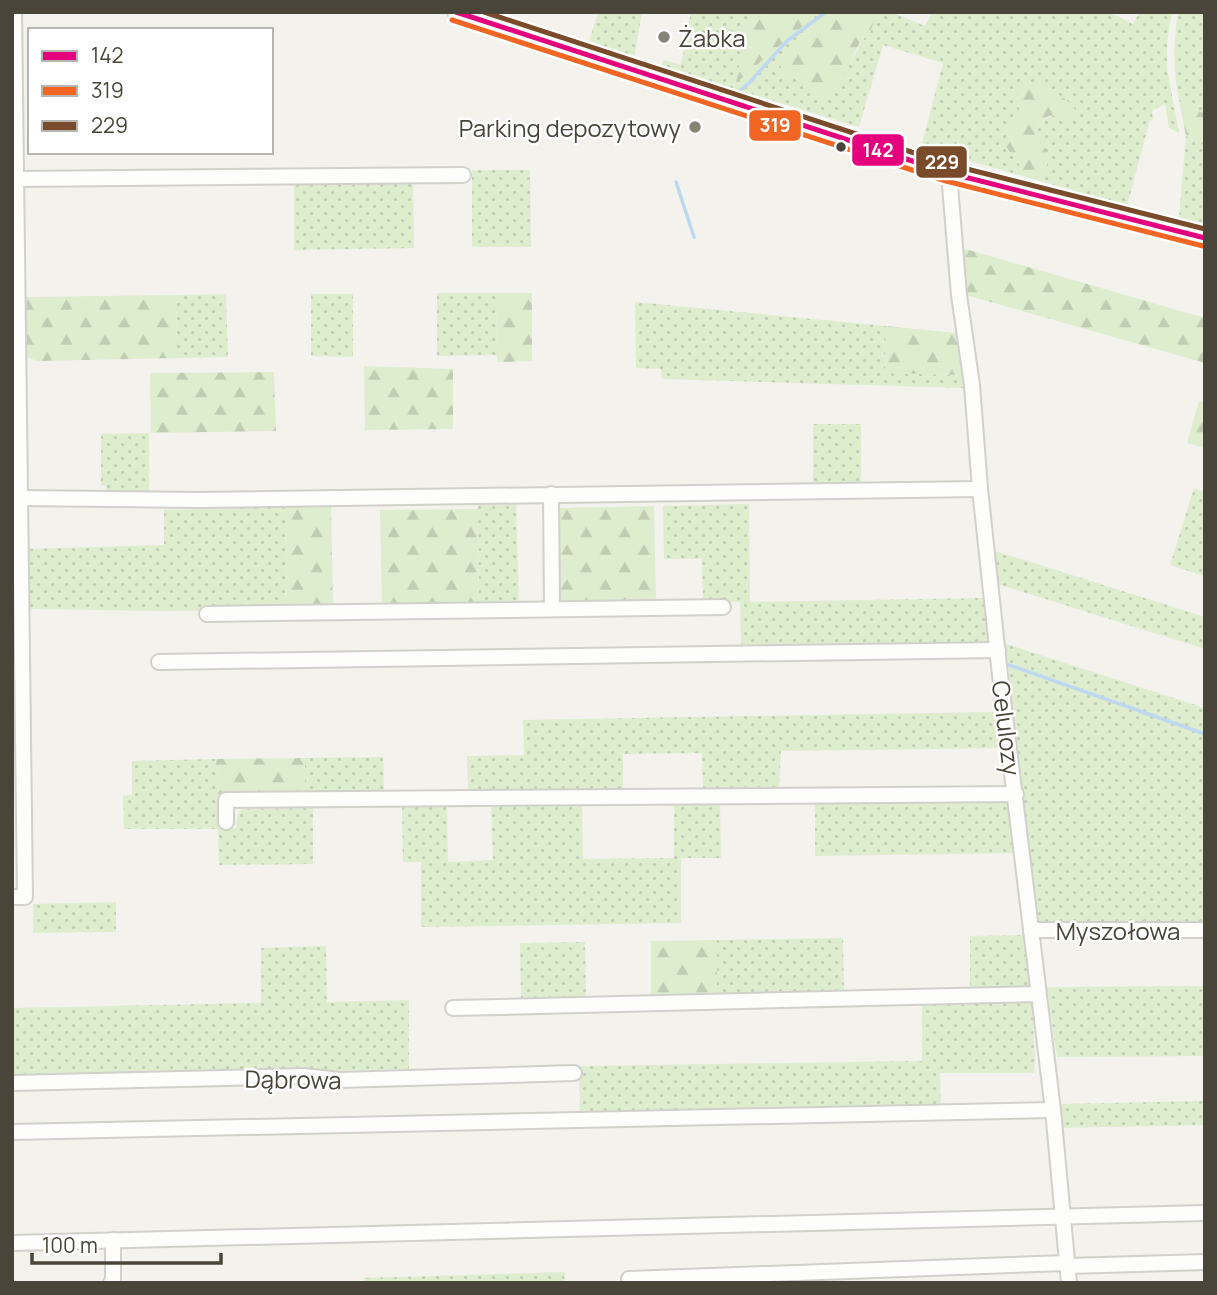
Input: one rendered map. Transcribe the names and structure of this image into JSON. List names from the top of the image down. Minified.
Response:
{"streets":{"street":["Celulozy","Myszołowa","Dąbrowa"]},"crossings":[["Celulozy","Myszołowa"]],"places":["Żabka","Parking depozytowy"],"lines":["transit line 142","transit line 229","transit line 319"],"legend":["142","319","229"],"scale_bar":"100 m"}
